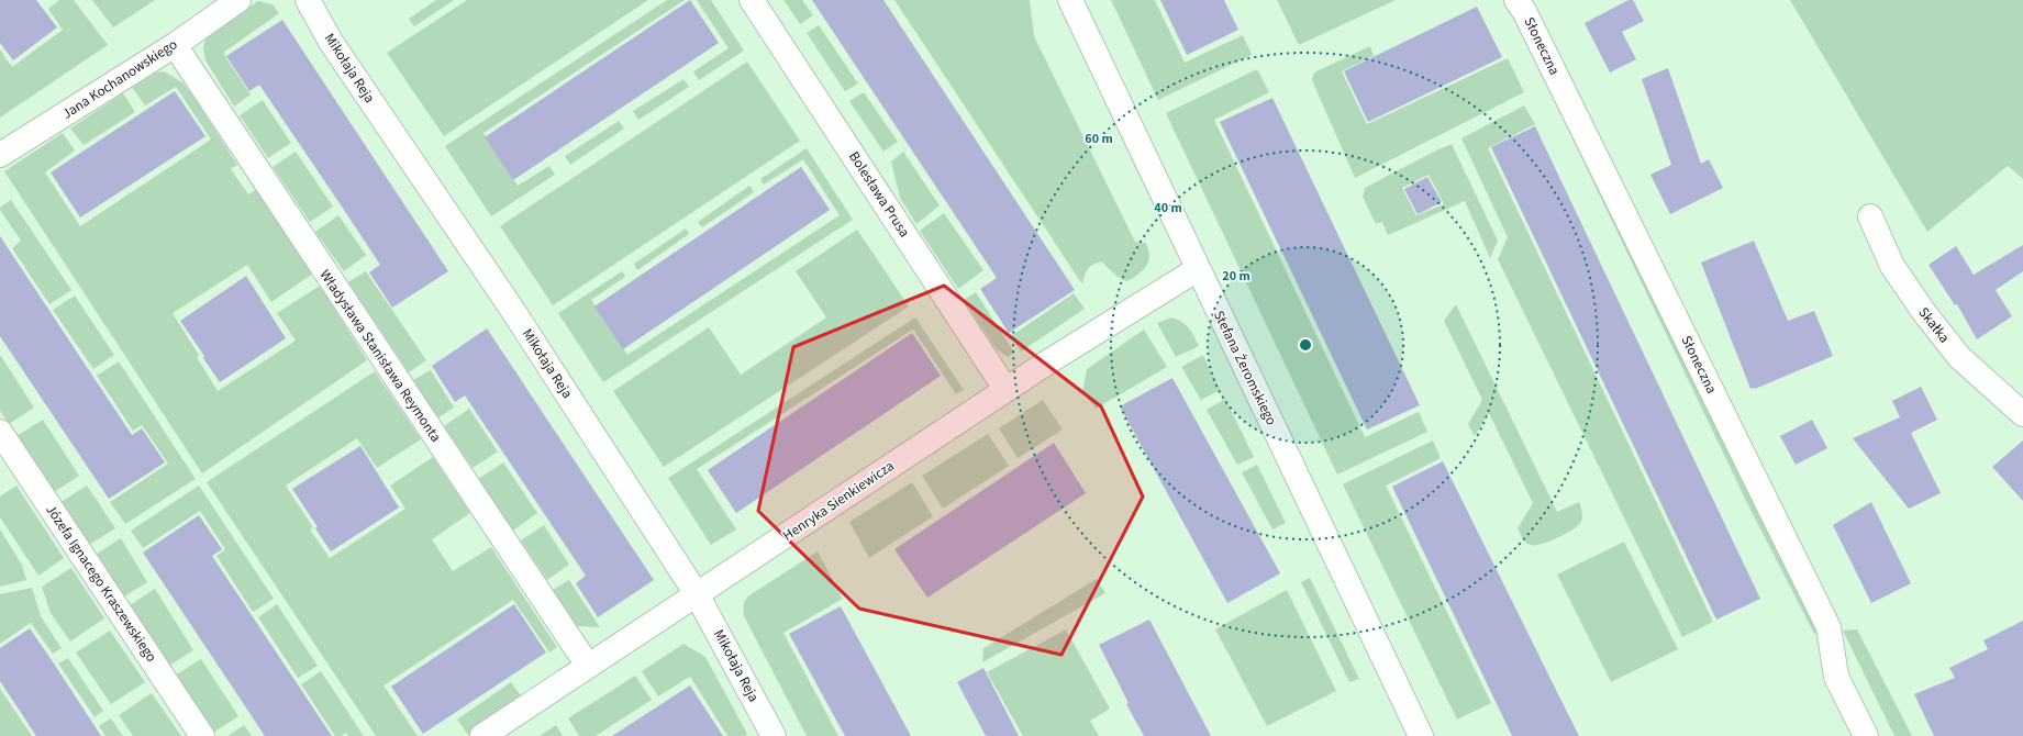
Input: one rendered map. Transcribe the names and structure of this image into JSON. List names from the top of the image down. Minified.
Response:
{"streets":{"street":["Słoneczna","Mikołaja Reja","Jana Kochanowskiego","Bolesława Prusa","Skałka","Władysława Stanisława Reymonta","Stefana Żeromskiego","Henryka Sienkiewicza","Józefa Ignacego Kraszewskiego"]},"crossings":[["Mikołaja Reja","Henryka Sienkiewicza"],["Jana Kochanowskiego","Władysława Stanisława Reymonta"],["Bolesława Prusa","Henryka Sienkiewicza"],["Władysława Stanisława Reymonta","Henryka Sienkiewicza"],["Stefana Żeromskiego","Henryka Sienkiewicza"]],"rings":["60 m","40 m","20 m"]}
